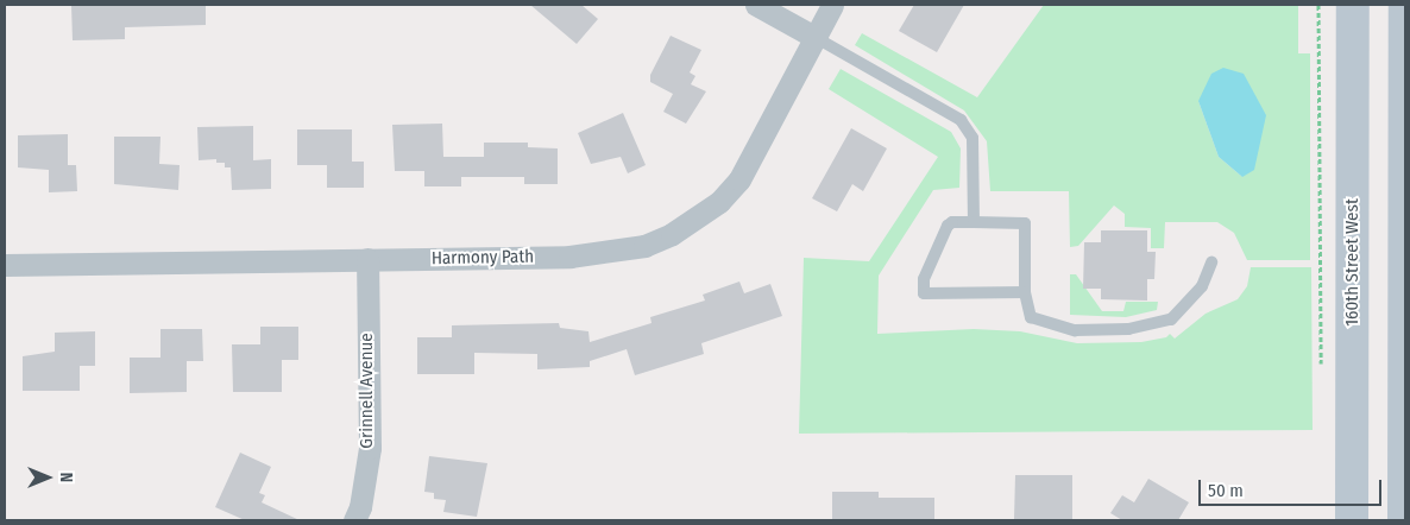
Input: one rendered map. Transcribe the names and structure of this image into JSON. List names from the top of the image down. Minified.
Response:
{"streets":{"main road":["160th Street West"],"street":["Harmony Path","Grinnell Avenue"]},"crossings":[["Harmony Path","Grinnell Avenue"]],"scale_bar":"50 m","north":"right"}
